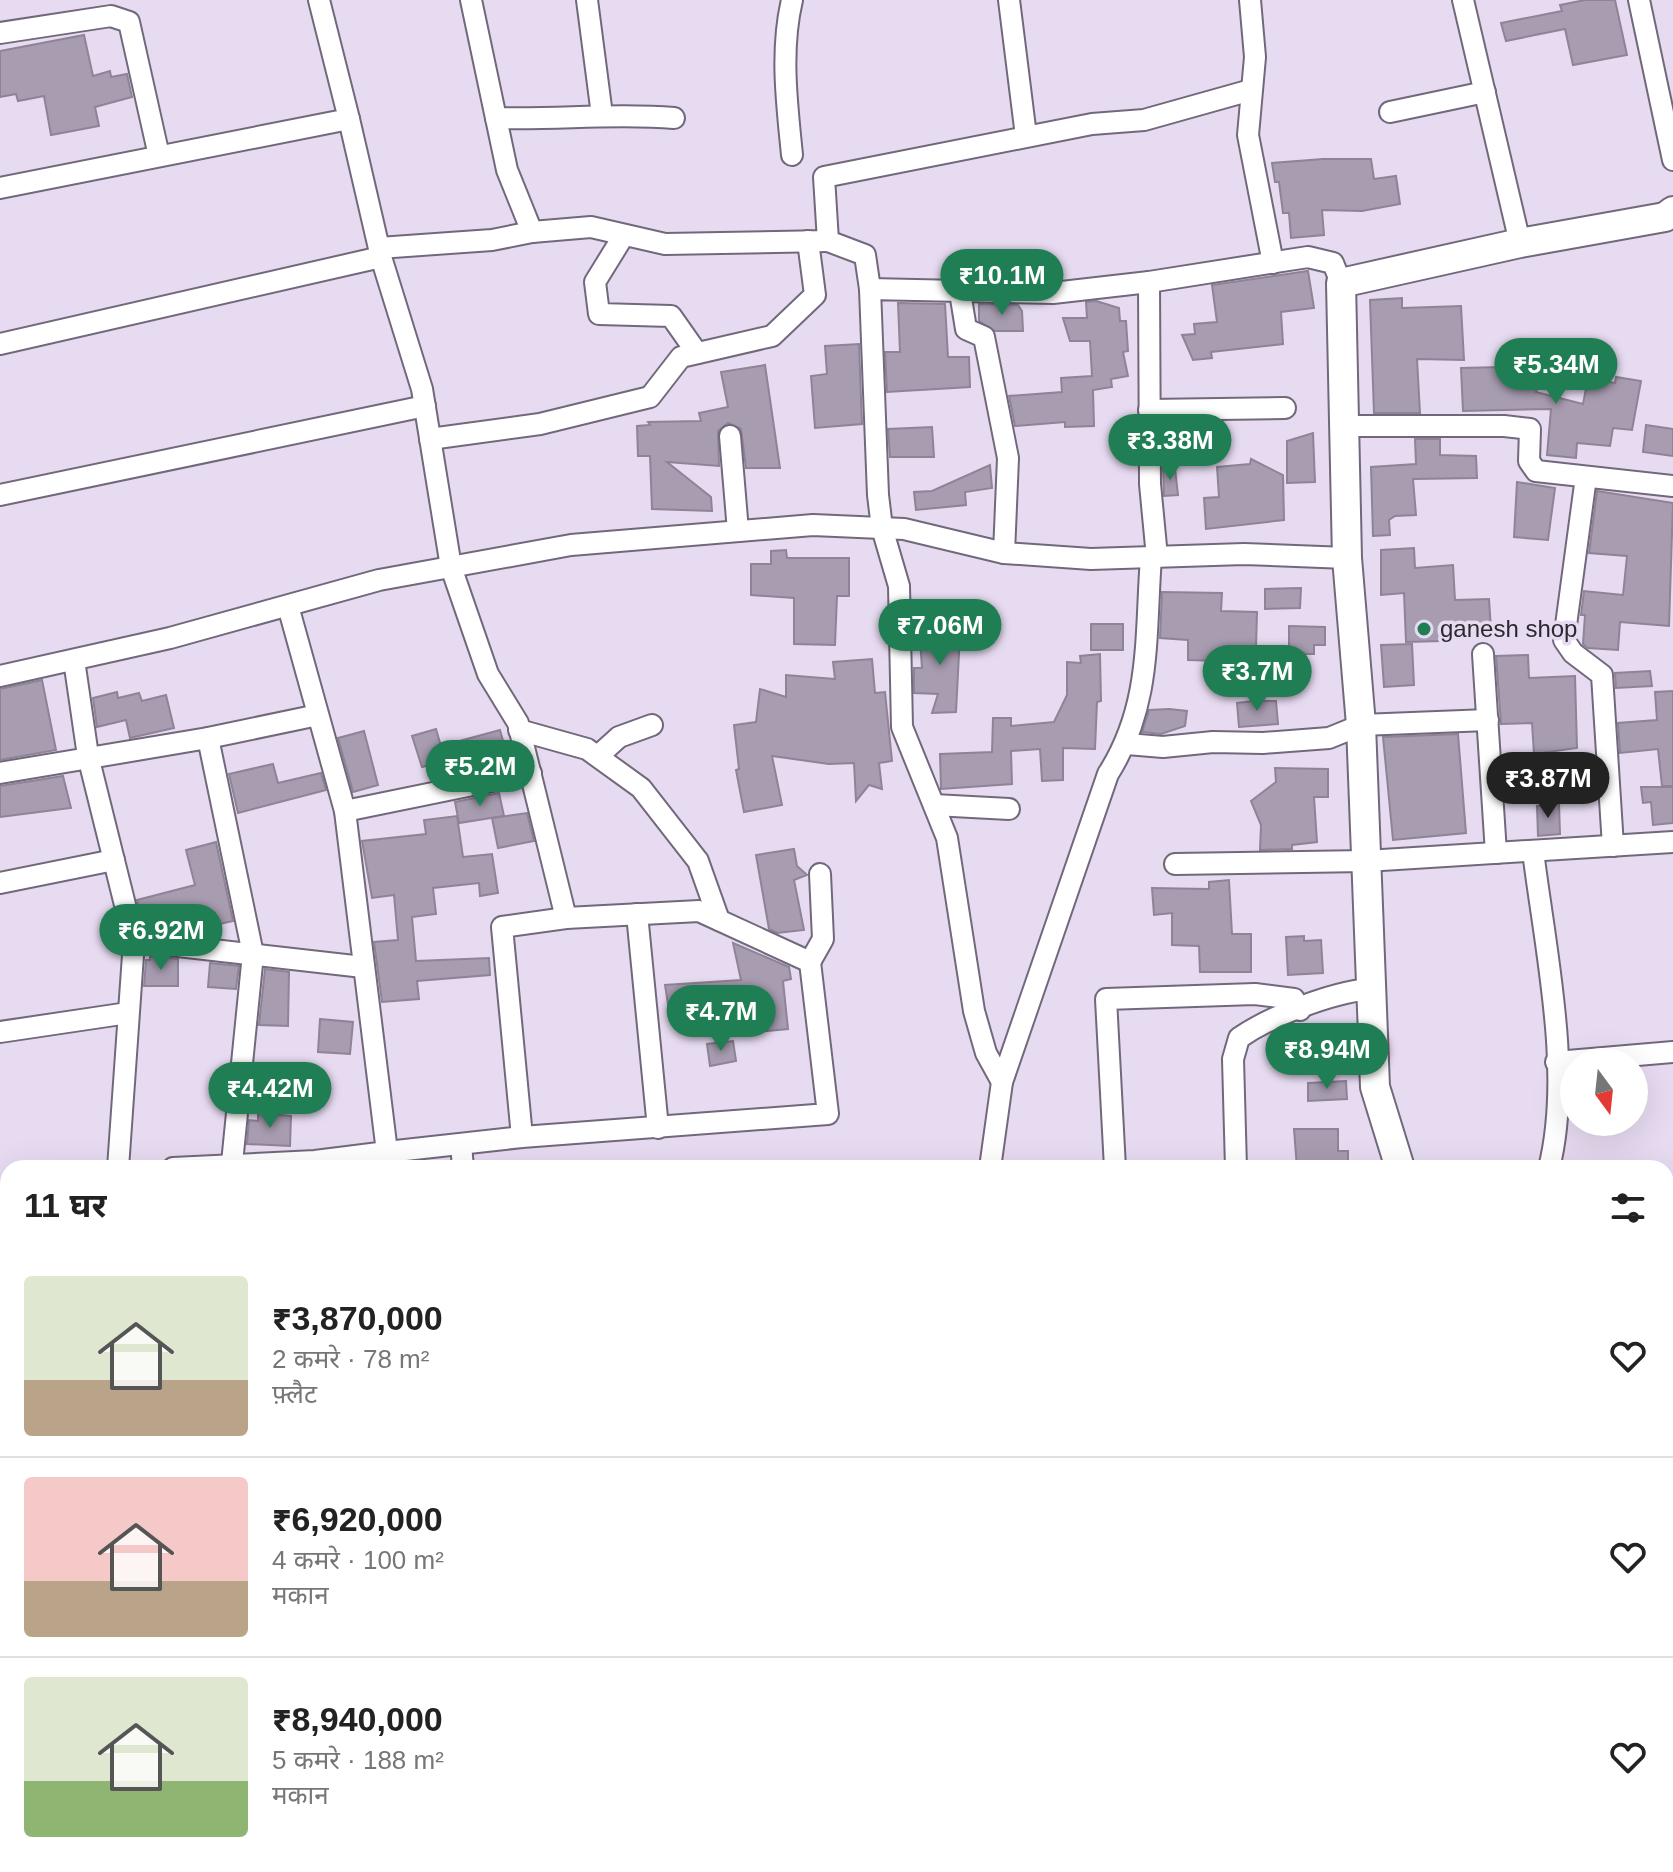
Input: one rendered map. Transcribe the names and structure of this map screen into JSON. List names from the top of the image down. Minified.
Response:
{"places":["ganesh shop"],"north":"bottom","page":{"price":["₹10.1M","₹5.34M","₹3.38M","₹7.06M","₹3.7M","₹5.2M","₹3.87M","₹6.92M","₹4.7M","₹8.94M","₹4.42M"],"heading":"11 घर","list":[{"name":"₹3,870,000","note":"2 कमरे · 78 m² · फ़्लैट"},{"name":"₹6,920,000","note":"4 कमरे · 100 m² · मकान"},{"name":"₹8,940,000","note":"5 कमरे · 188 m² · मकान"}]}}
